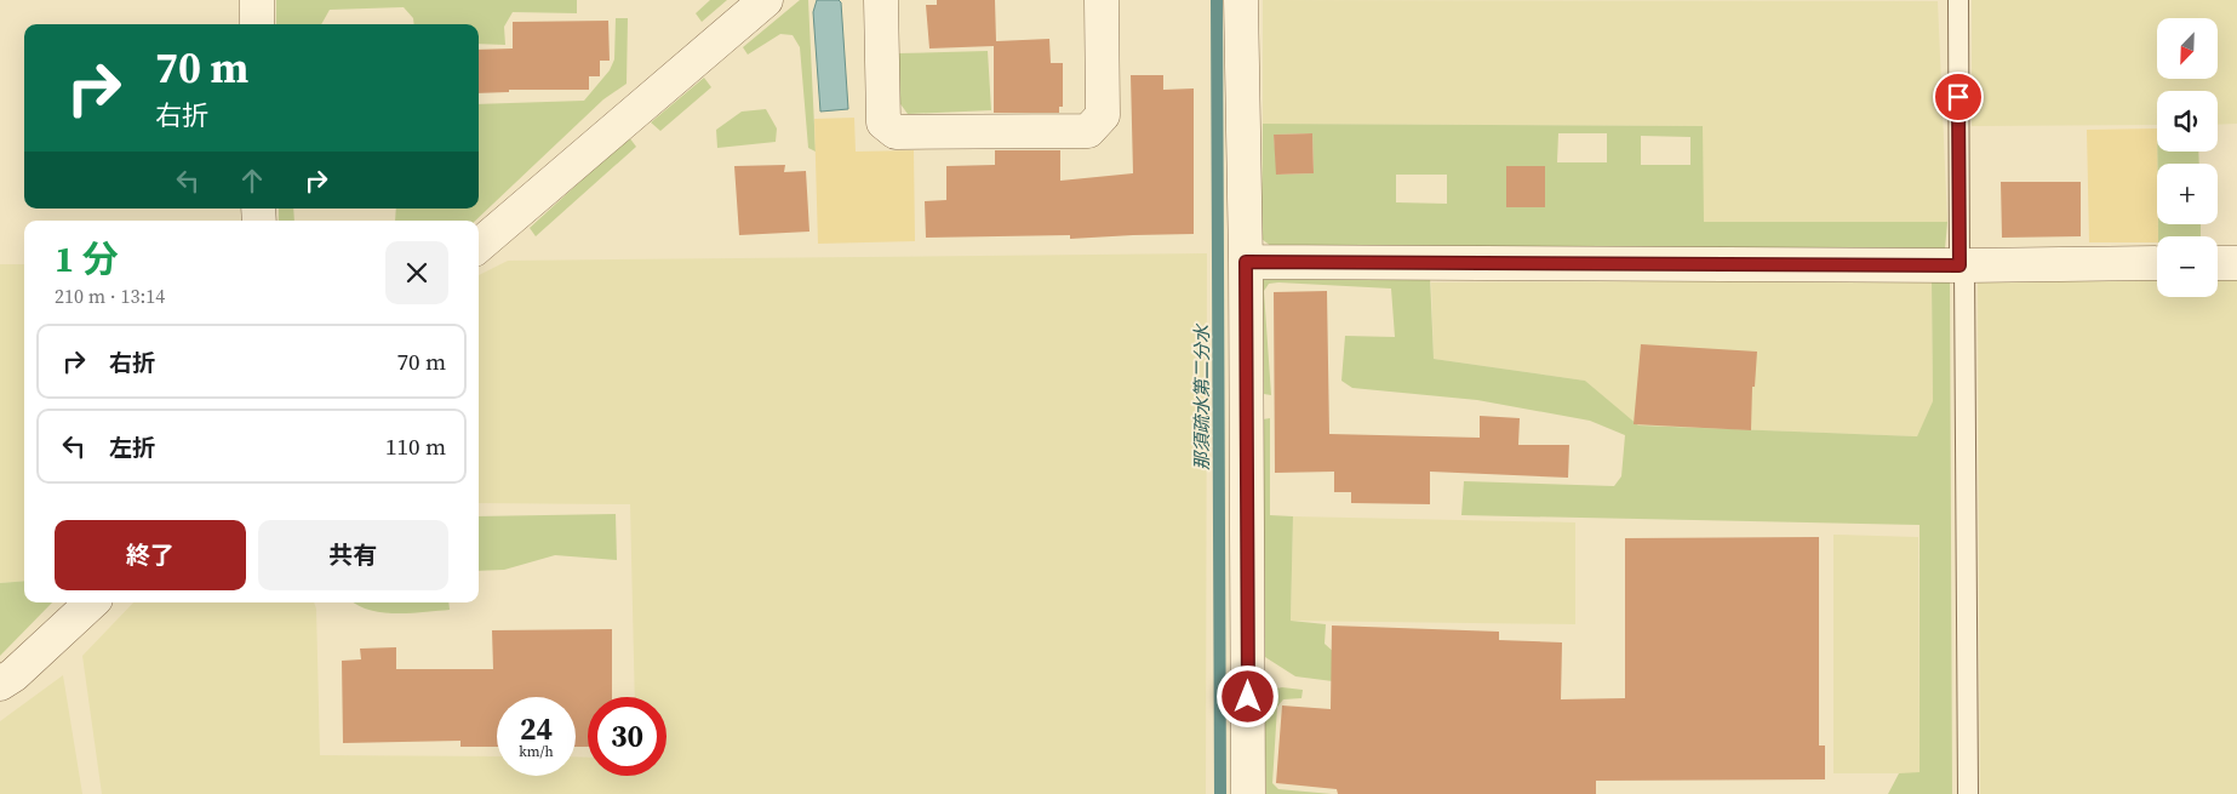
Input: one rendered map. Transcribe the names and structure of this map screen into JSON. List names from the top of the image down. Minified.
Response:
{"water":["那須疏水第二分水"],"north":"bottom left","page":{"map_buttons":["+","−"],"turn":["70 m","右折"],"heading":["1 分","210 m · 13:14"],"list":[{"name":"右折","value":"70 m"},{"name":"左折","value":"110 m"}],"buttons":["終了","共有"],"speed":"24 km/h","limit":"30"}}
